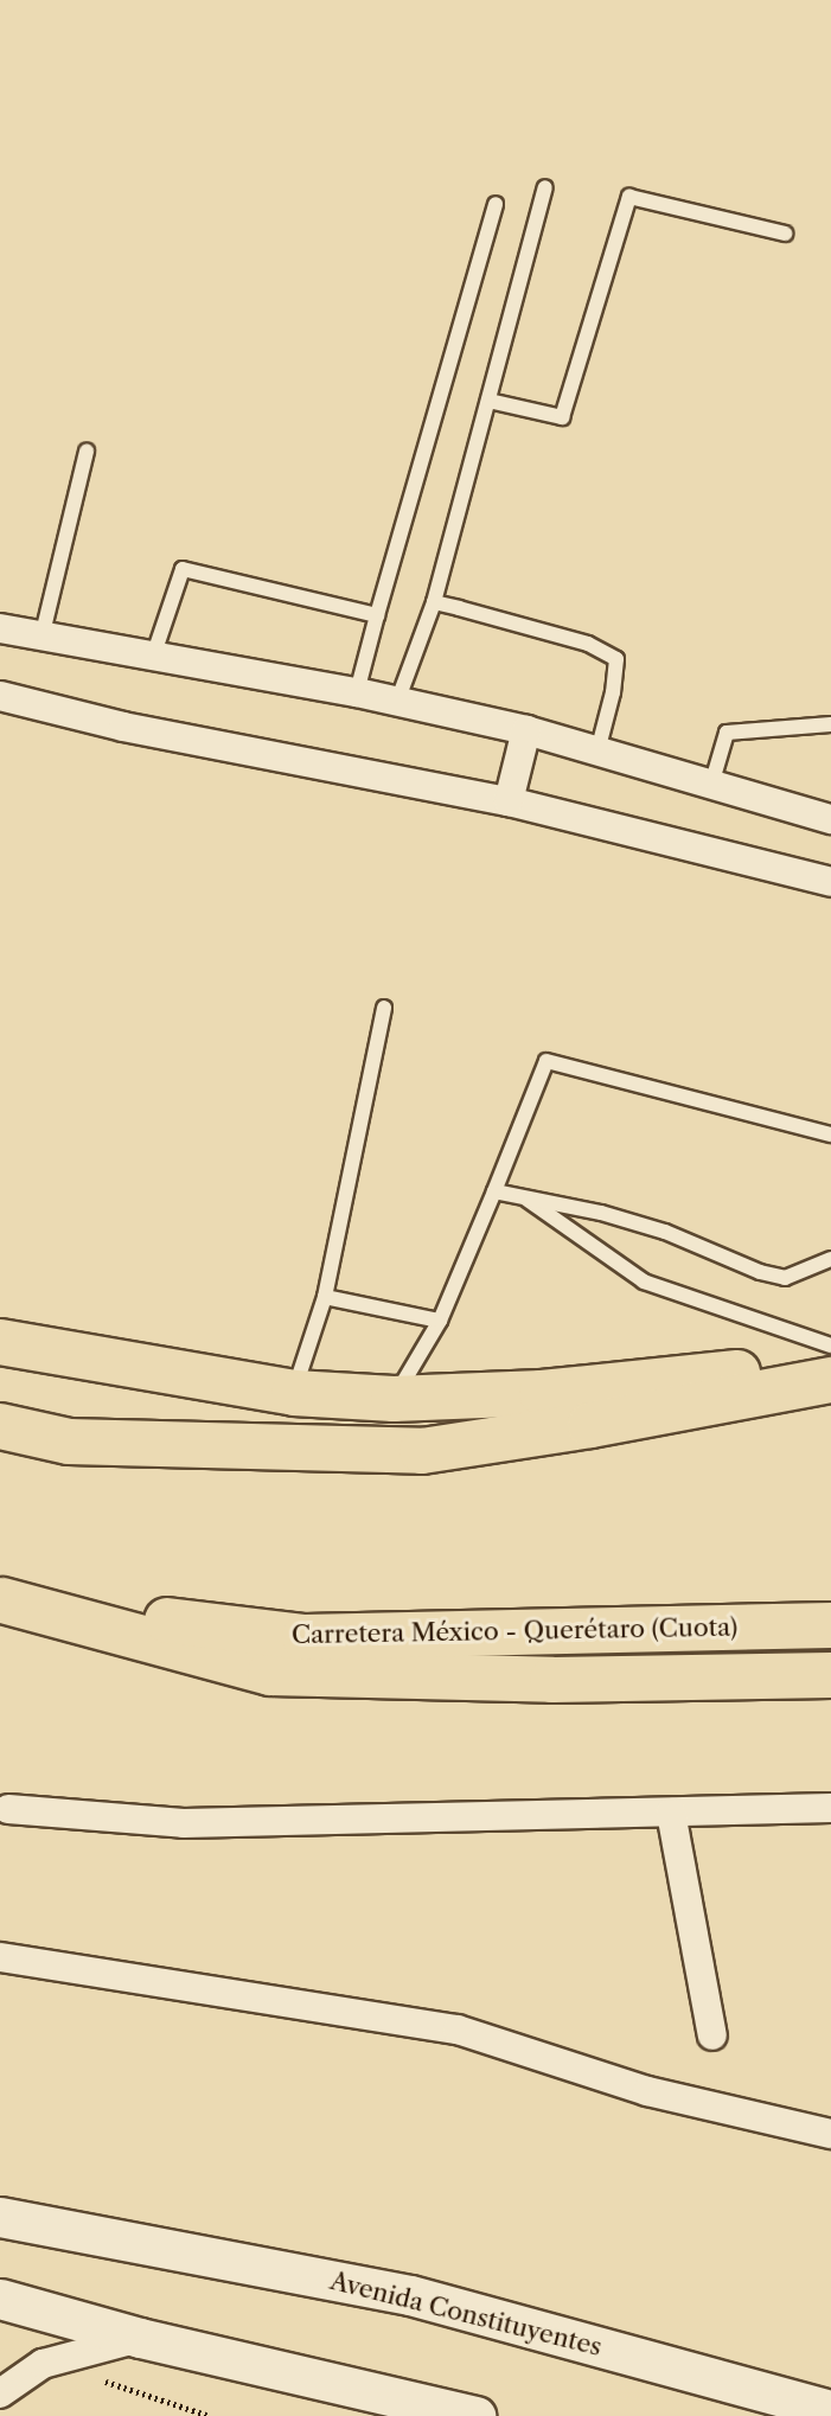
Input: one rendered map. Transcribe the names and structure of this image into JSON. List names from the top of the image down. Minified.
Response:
{"streets":{"highway":["Carretera México - Querétaro (Cuota)"],"street":["Avenida Constituyentes"]}}
